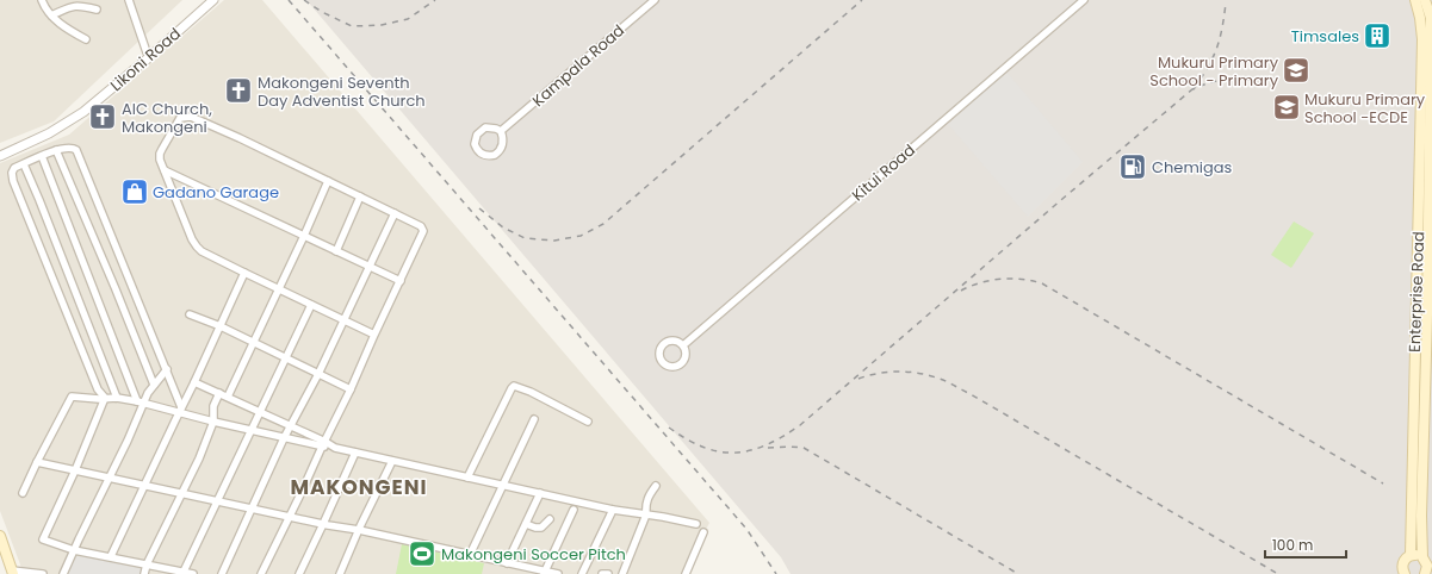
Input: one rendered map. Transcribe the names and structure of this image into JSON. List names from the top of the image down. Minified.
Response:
{"streets":{"main road":["Enterprise Road"],"street":["Likoni Road","Kampala Road","Kitui Road"]},"districts":["MAKONGENI"],"places":{"building":["Timsales"],"school or university":["Mukuru Primary School - Primary","Mukuru Primary School -ECDE"],"church":["Makongeni Seventh Day Adventist Church","AIC Church, Makongeni"],"fuel station":["Chemigas"],"shop":["Gadano Garage"],"sports":["Makongeni Soccer Pitch"]},"scale_bar":"100 m"}
